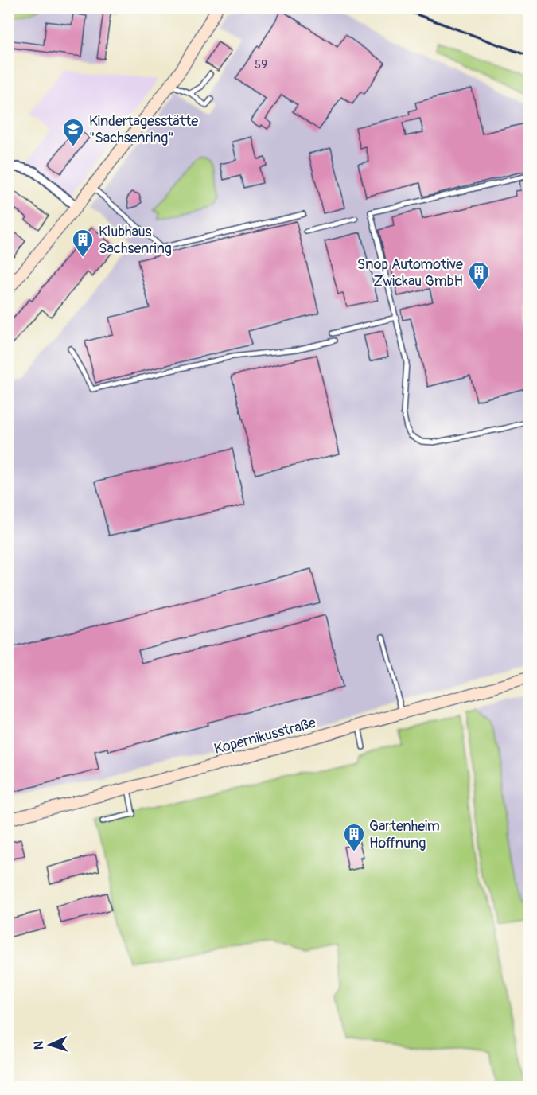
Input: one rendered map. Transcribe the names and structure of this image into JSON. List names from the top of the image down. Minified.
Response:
{"streets":{"street":["Kopernikusstraße"]},"places":{"school or university":["Kindertagesstätte \"Sachsenring\""],"building":["Klubhaus Sachsenring","Snop Automotive Zwickau GmbH","Gartenheim Hoffnung"]},"house_numbers":["59"],"north":"left"}
